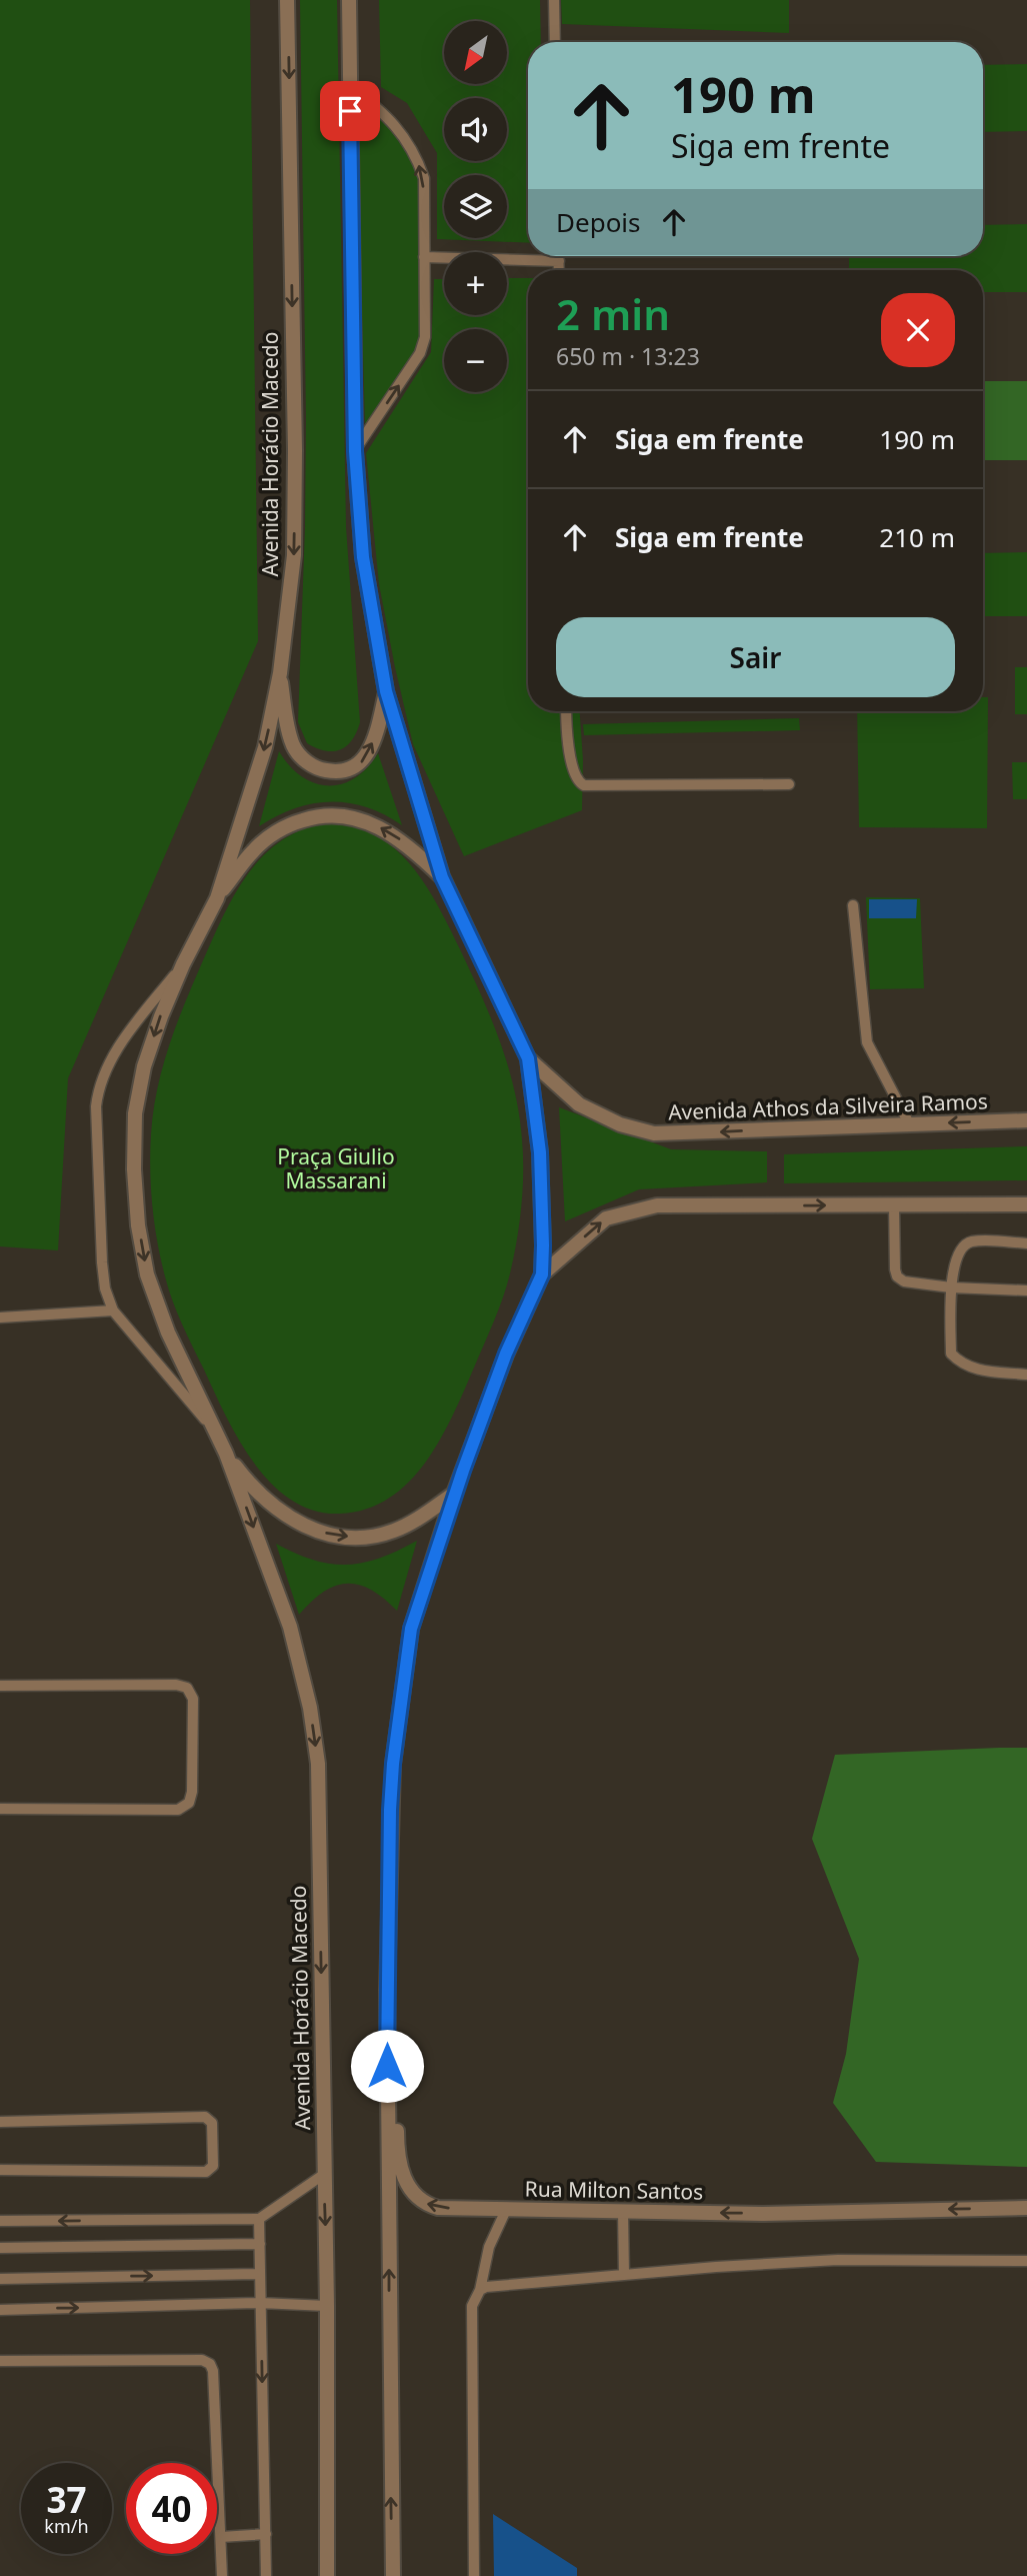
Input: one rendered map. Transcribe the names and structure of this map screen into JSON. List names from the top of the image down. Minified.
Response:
{"streets":{"street":["Avenida Horácio Macedo","Avenida Athos da Silveira Ramos","Rua Milton Santos"]},"parks":["Praça Giulio Massarani"],"north":"bottom left","page":{"map_buttons":["+","−"],"turn":["190 m","Siga em frente"],"then":"Depois","heading":["2 min","650 m · 13:23"],"list":[{"name":"Siga em frente","value":"190 m"},{"name":"Siga em frente","value":"210 m"}],"buttons":"Sair","speed":"37 km/h","limit":"40"}}
